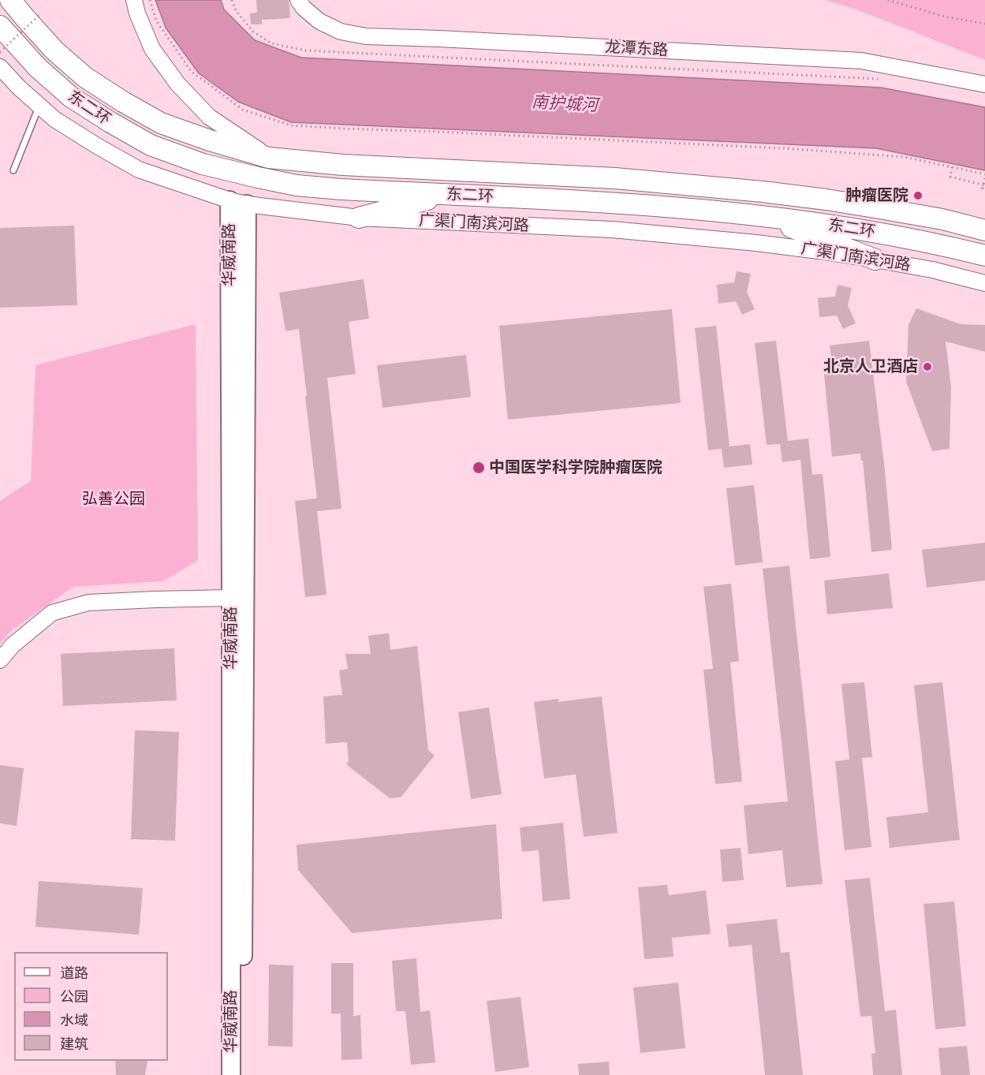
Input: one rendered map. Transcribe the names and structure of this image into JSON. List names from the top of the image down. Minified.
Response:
{"streets":{"highway":["东二环"],"main road":["华威南路"],"street":["龙潭东路","广渠门南滨河路"]},"crossings":[["广渠门南滨河路","华威南路"]],"water":["南护城河"],"parks":["弘善公园"],"places":["肿瘤医院","北京人卫酒店","中国医学科学院肿瘤医院"],"legend":["道路","公园","水域","建筑"]}
